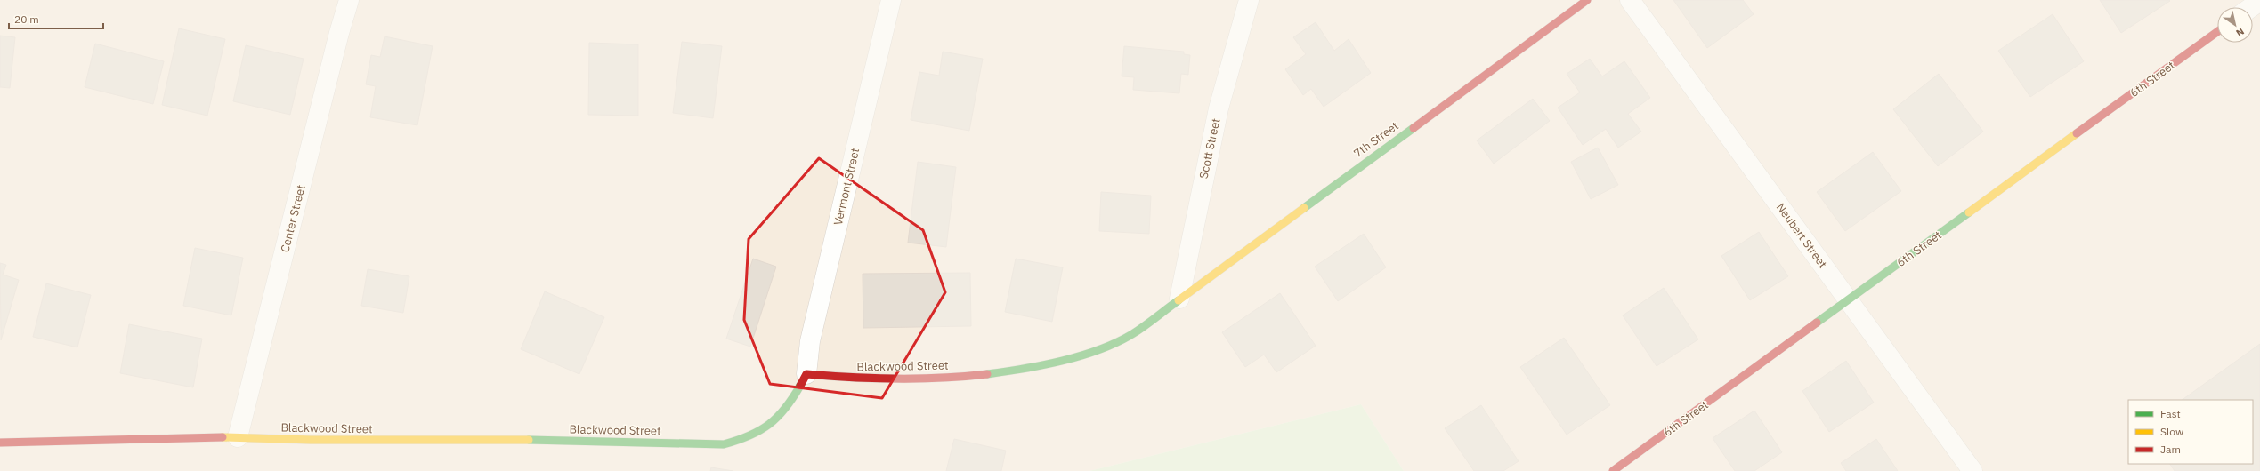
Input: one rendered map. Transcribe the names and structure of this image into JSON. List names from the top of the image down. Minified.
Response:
{"streets":{"street":["6th Street","7th Street","Scott Street","Vermont Street","Center Street","Neubert Street","Blackwood Street"]},"crossings":[["6th Street","Neubert Street"],["7th Street","Scott Street"],["7th Street","Blackwood Street"],["Scott Street","Blackwood Street"],["Vermont Street","Blackwood Street"],["Center Street","Blackwood Street"]],"legend":["Fast","Slow","Jam"],"scale_bar":"20 m","north":"bottom right"}
